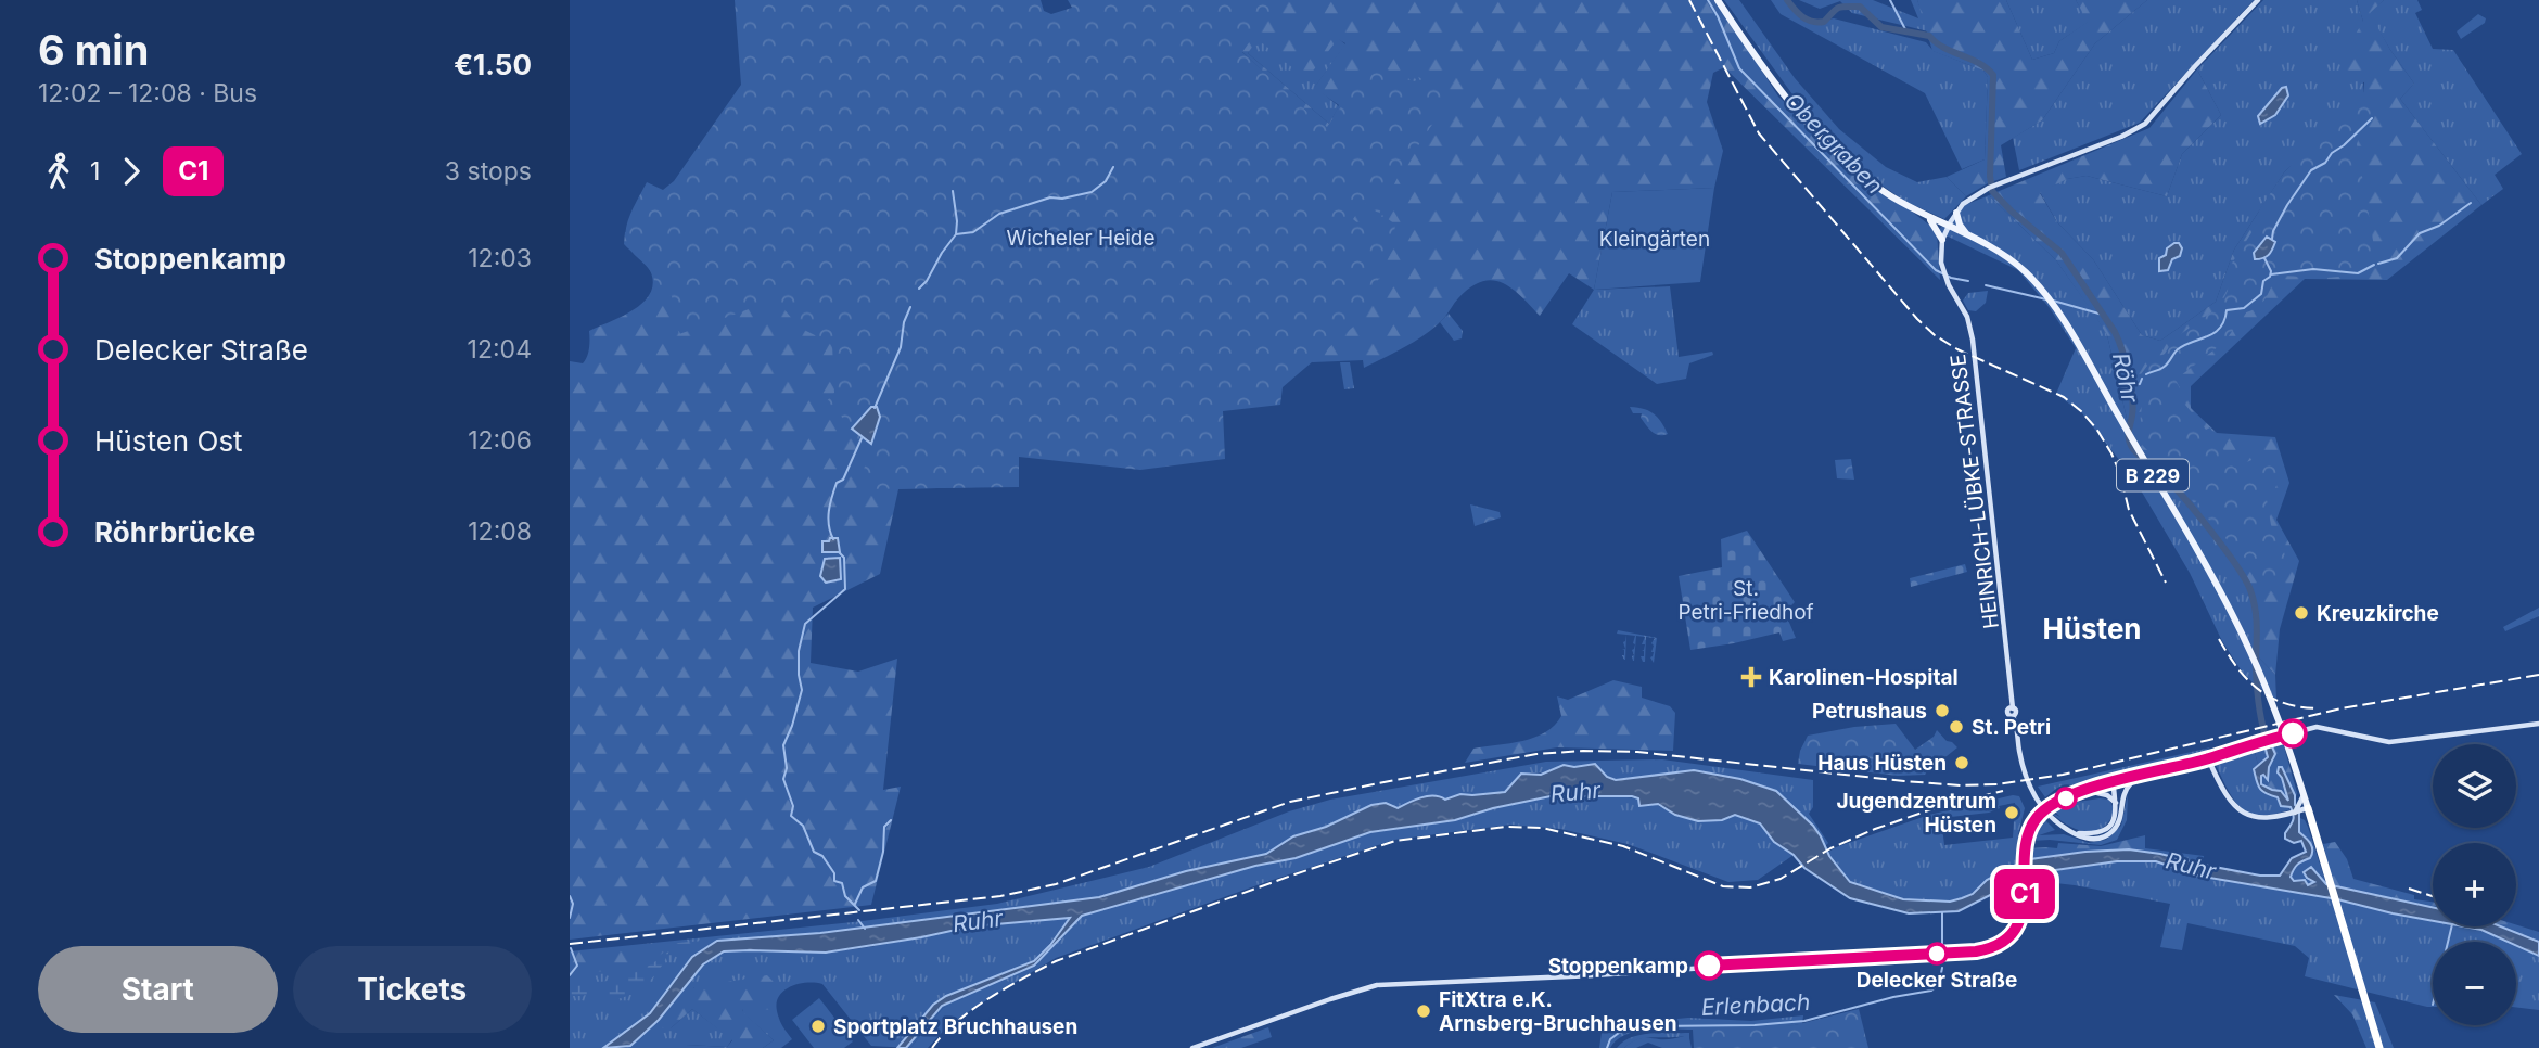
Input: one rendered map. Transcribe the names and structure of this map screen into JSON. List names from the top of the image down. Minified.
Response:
{"streets":{"main road":["B 229"],"street":["HEINRICH-LÜBKE-STRASSE"]},"districts":["Hüsten"],"water":["Obergraben","Röhr","Ruhr","Erlenbach"],"parks":["Wicheler Heide","Kleingärten","St. Petri-Friedhof"],"places":{"other":["Kreuzkirche","Petrushaus","St. Petri","Haus Hüsten","Jugendzentrum Hüsten","Delecker Straße","Stoppenkamp","FitXtra e.K. Arnsberg-Bruchhausen","Sportplatz Bruchhausen"],"health":["Karolinen-Hospital"]},"lines":["bus line C1"],"page":{"heading":["6 min","12:02 – 12:08 · Bus","€1.50"],"on_map":"C1","legs":["1","C1","3 stops"],"list":[{"name":"Stoppenkamp","value":"12:03"},{"name":"Delecker Straße","value":"12:04"},{"name":"Hüsten Ost","value":"12:06"},{"name":"Röhrbrücke","value":"12:08"}],"map_buttons":["+","−"],"buttons":["Start","Tickets"]}}
